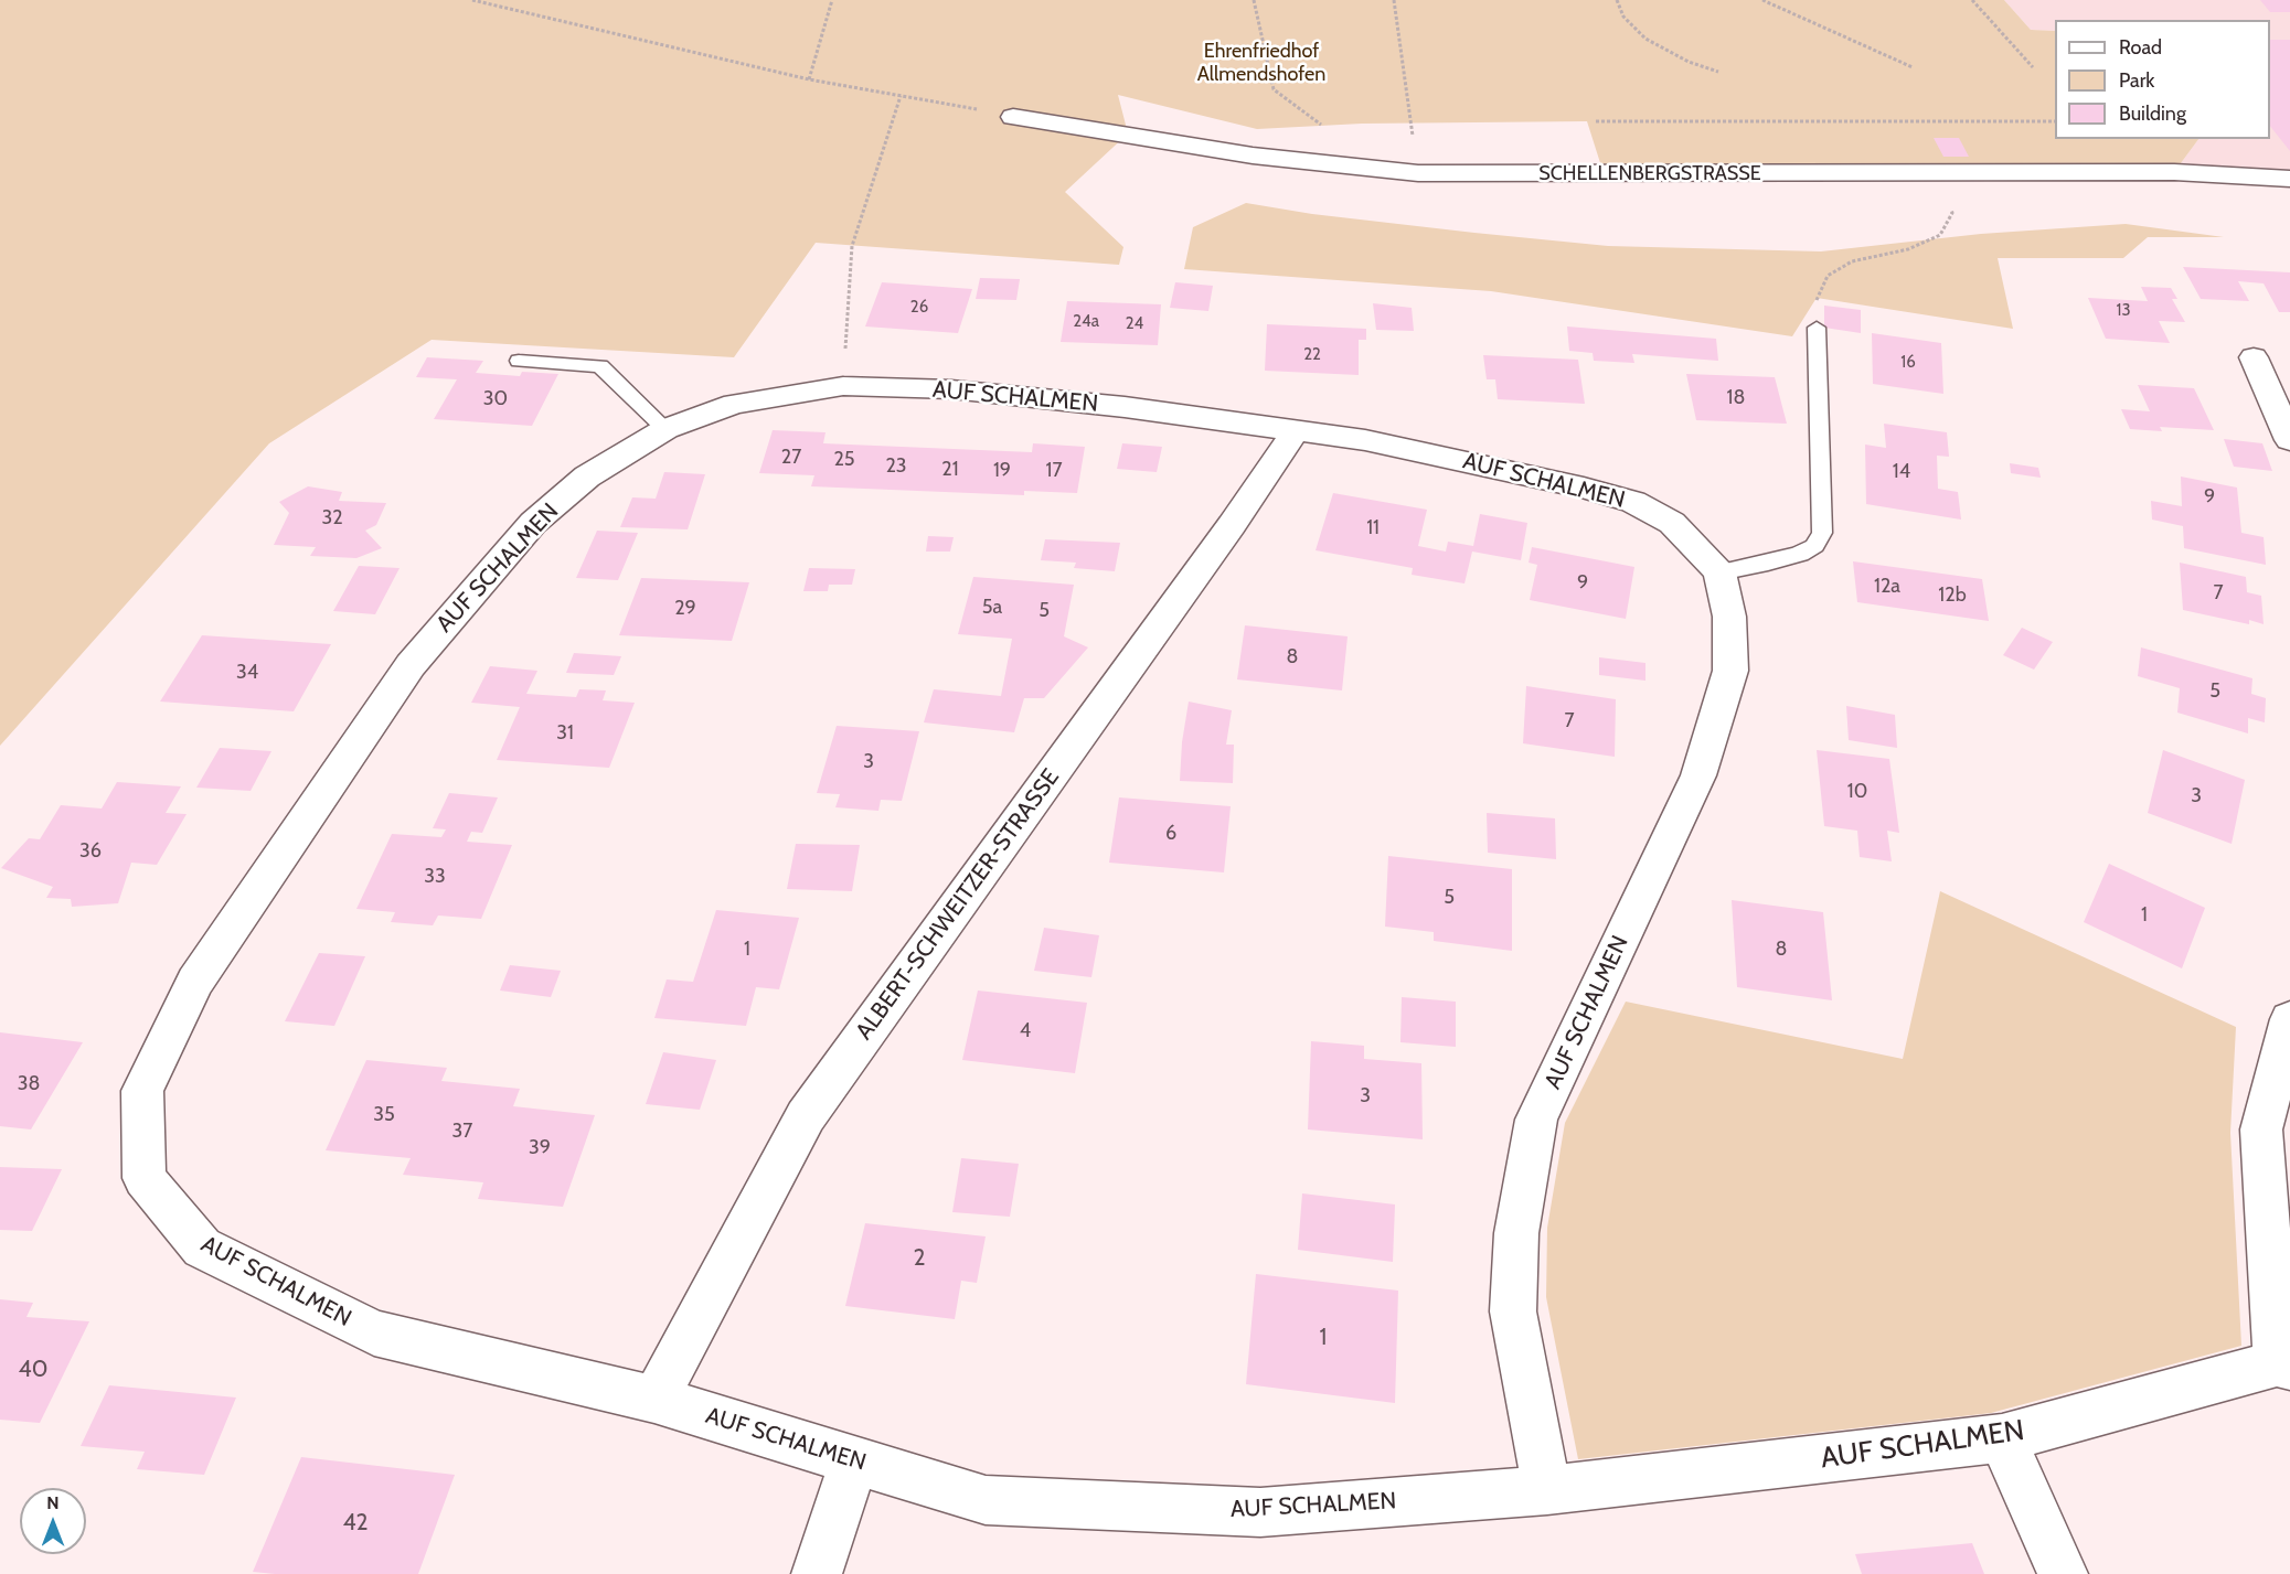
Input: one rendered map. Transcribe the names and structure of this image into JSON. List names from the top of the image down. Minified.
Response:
{"streets":{"street":["SCHELLENBERGSTRASSE","AUF SCHALMEN","ALBERT-SCHWEITZER-STRASSE"]},"crossings":[["AUF SCHALMEN","ALBERT-SCHWEITZER-STRASSE"]],"parks":["Ehrenfriedhof Allmendshofen"],"house_numbers":["26","13","24a","24","22","16","18","30","27","25","23","21","19","17","14","9","32","11","9","12a","7","12b","5a","29","5","8","34","5","7","31","3","10","3","6","36","33","5","1","1","8","4","38","3","35","37","39","2","1","40","42"],"legend":["Road","Park","Building"],"north":"top"}
